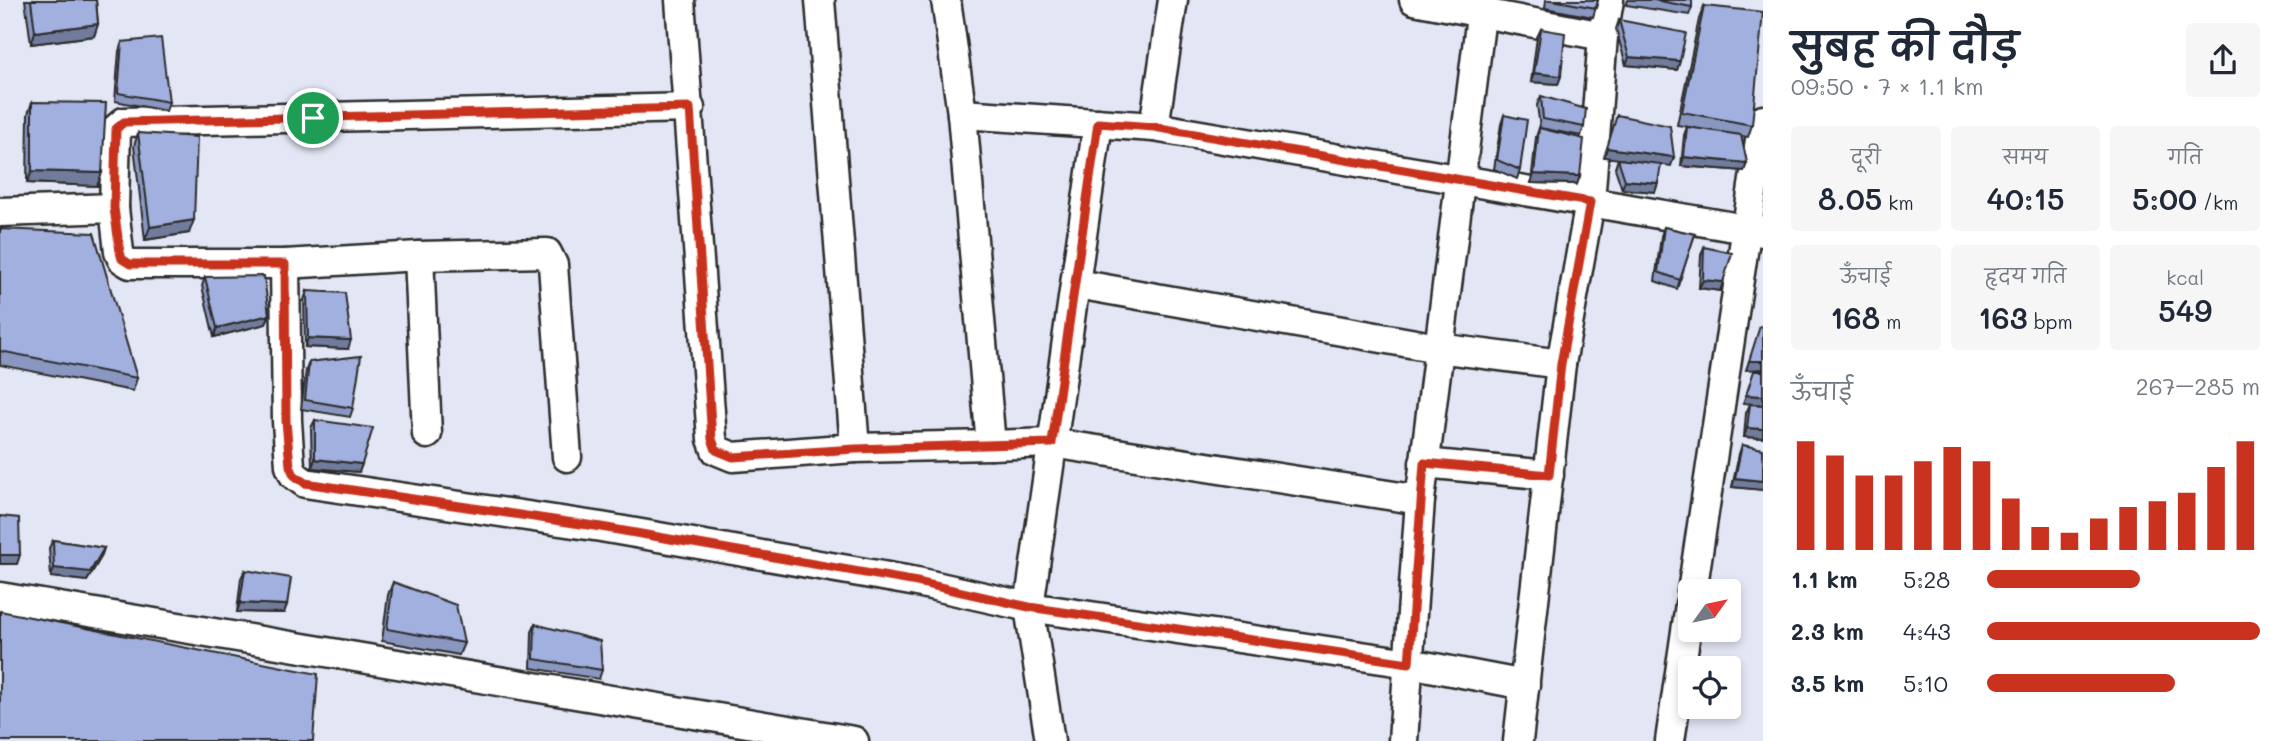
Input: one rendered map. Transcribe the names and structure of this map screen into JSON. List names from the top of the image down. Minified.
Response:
{"north":"top right","page":{"heading":["सुबह की दौड़","09:50 · 7 × 1.1 km"],"stats":[["दूरी","8.05 km"],["समय","40:15"],["गति","5:00 /km"],["ऊँचाई","168 m"],["हृदय गति","163 bpm"],["kcal","549"]],"chart":["ऊँचाई","267–285 m"],"list":[{"name":"1.1 km","note":"5:28"},{"name":"2.3 km","note":"4:43"},{"name":"3.5 km","note":"5:10"}]}}
